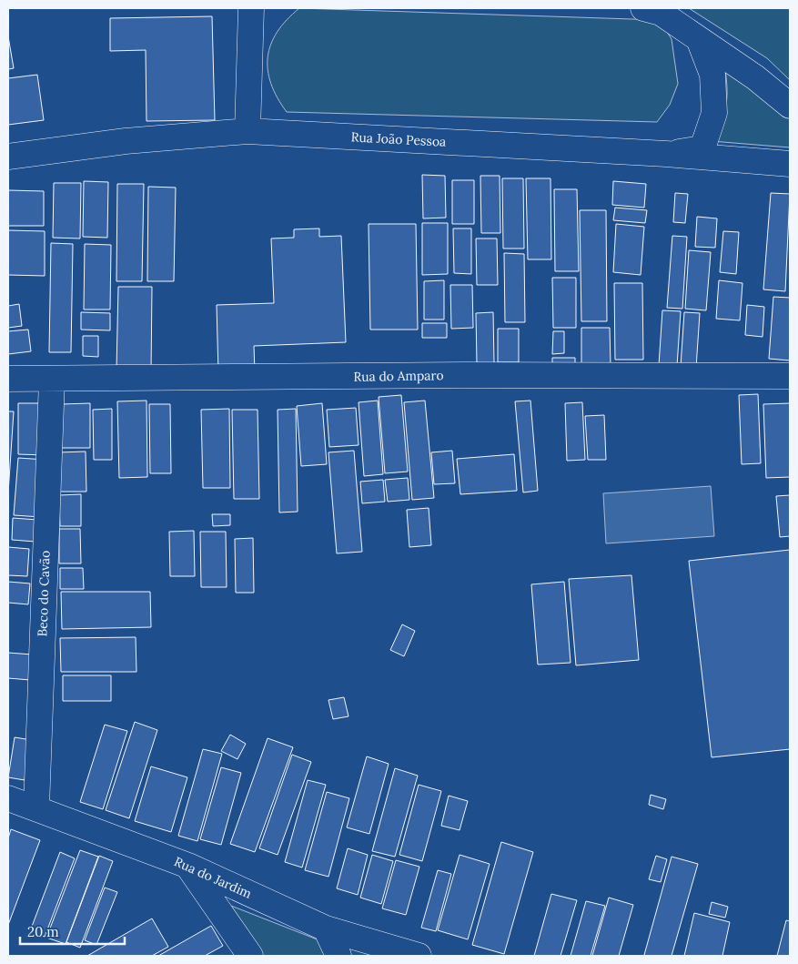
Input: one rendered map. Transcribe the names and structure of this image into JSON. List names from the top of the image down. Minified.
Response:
{"streets":{"street":["Rua João Pessoa","Rua do Amparo","Beco do Cavão","Rua do Jardim"]},"crossings":[["Rua do Amparo","Beco do Cavão"],["Beco do Cavão","Rua do Jardim"]],"scale_bar":"20 m"}
